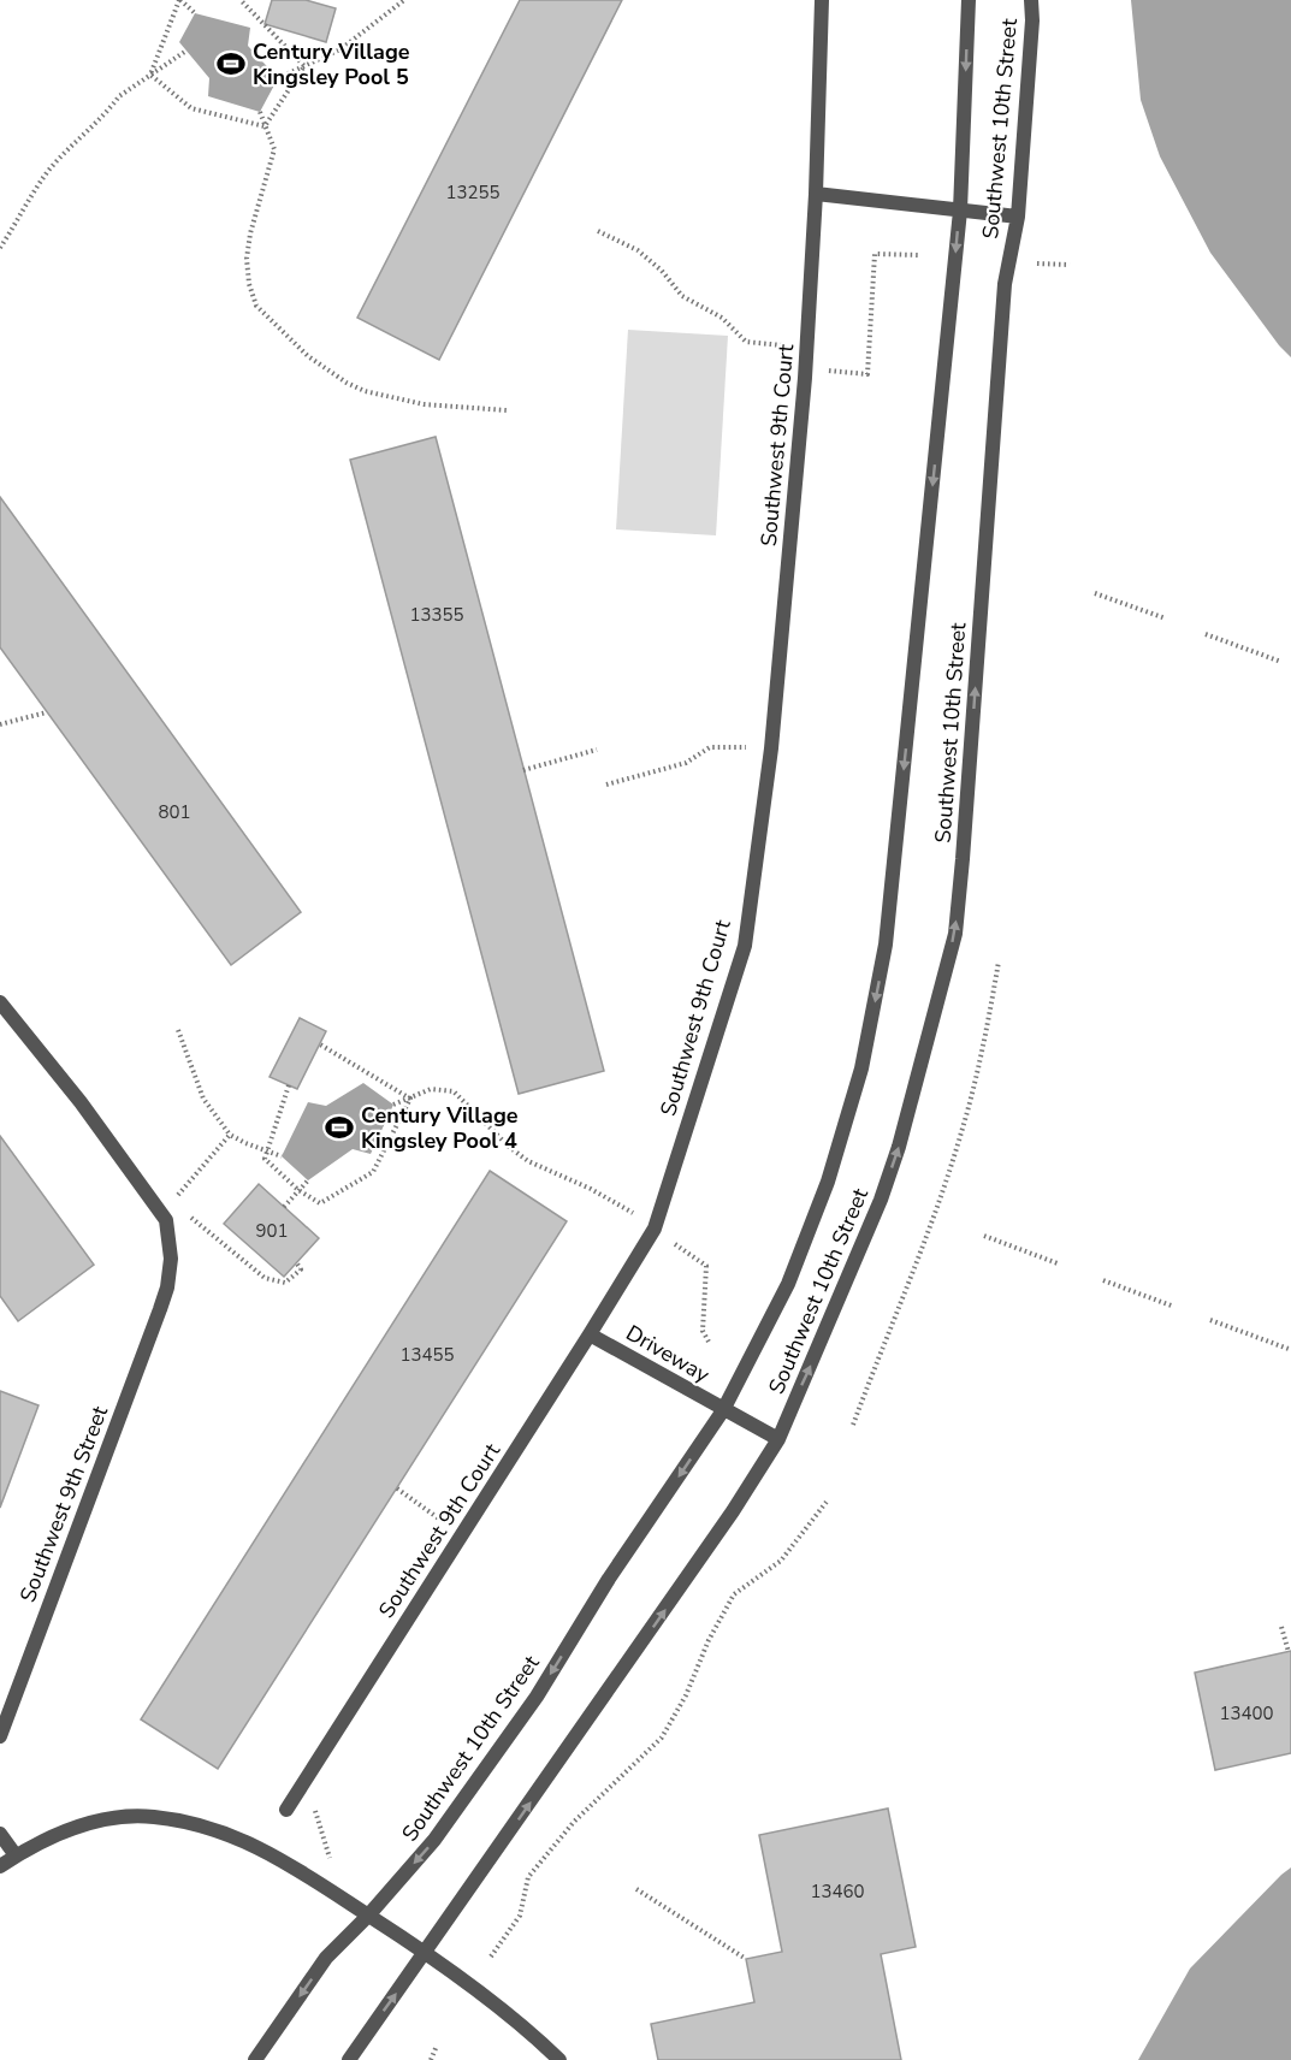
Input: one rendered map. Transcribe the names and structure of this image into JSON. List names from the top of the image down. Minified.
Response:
{"streets":{"street":["Southwest 10th Street","Southwest 9th Court","Driveway","Southwest 9th Street"]},"crossings":[["Southwest 10th Street","Driveway"],["Southwest 9th Court","Driveway"]],"places":{"sports":["Century Village Kingsley Pool 5","Century Village Kingsley Pool 4"]},"house_numbers":["13255","13355","801","901","13455","13400","13460"]}
